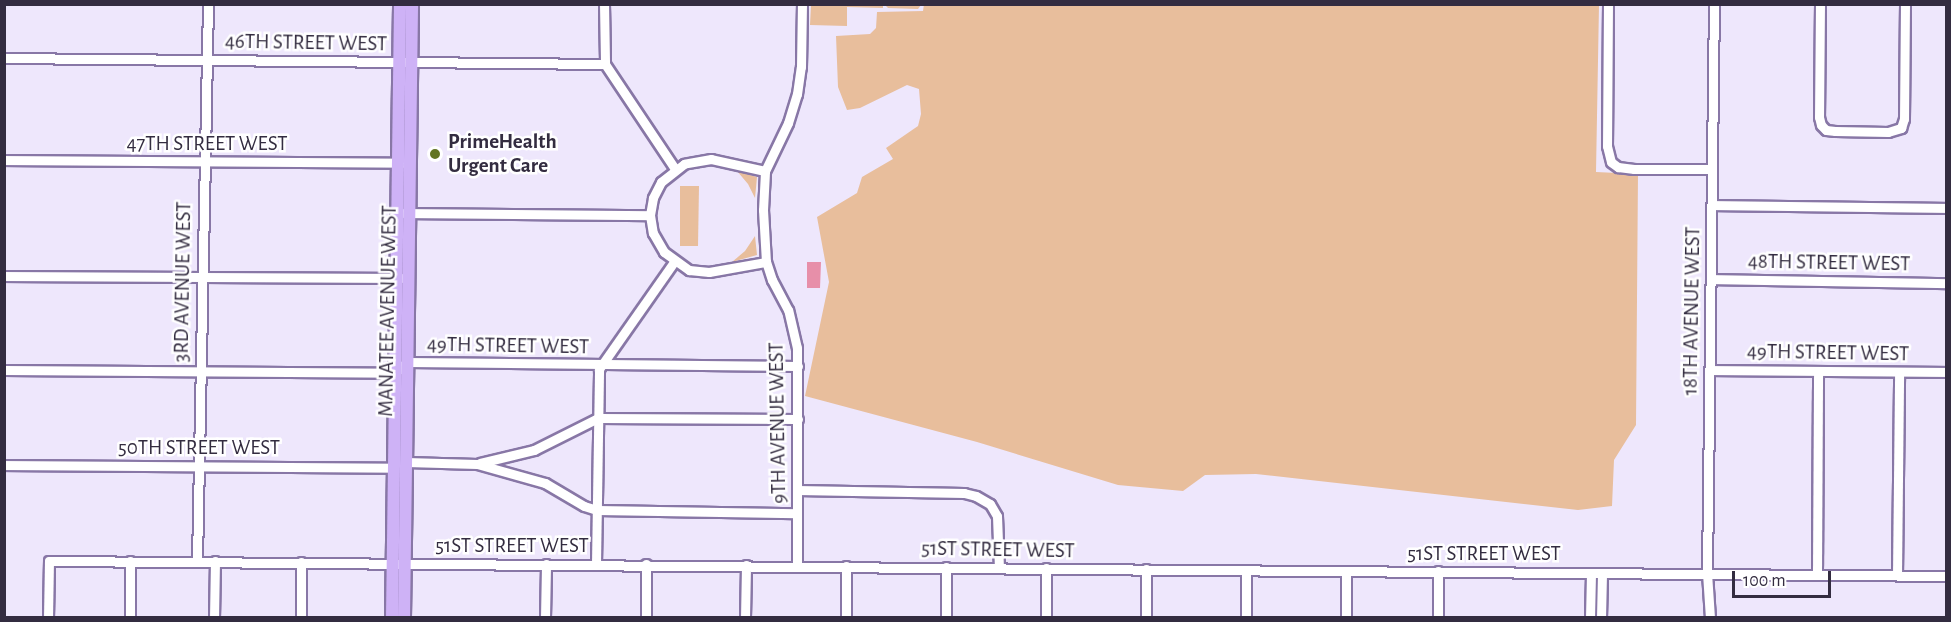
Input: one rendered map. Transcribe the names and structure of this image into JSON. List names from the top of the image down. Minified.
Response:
{"streets":{"main road":["MANATEE AVENUE WEST"],"street":["46TH STREET WEST","47TH STREET WEST","48TH STREET WEST","3RD AVENUE WEST","18TH AVENUE WEST","49TH STREET WEST","9TH AVENUE WEST","50TH STREET WEST","51ST STREET WEST"]},"crossings":[["46TH STREET WEST","3RD AVENUE WEST"],["46TH STREET WEST","MANATEE AVENUE WEST"],["47TH STREET WEST","3RD AVENUE WEST"],["47TH STREET WEST","MANATEE AVENUE WEST"],["48TH STREET WEST","18TH AVENUE WEST"],["3RD AVENUE WEST","50TH STREET WEST"],["3RD AVENUE WEST","51ST STREET WEST"],["MANATEE AVENUE WEST","49TH STREET WEST"],["MANATEE AVENUE WEST","50TH STREET WEST"],["MANATEE AVENUE WEST","51ST STREET WEST"],["18TH AVENUE WEST","49TH STREET WEST"],["18TH AVENUE WEST","51ST STREET WEST"],["49TH STREET WEST","9TH AVENUE WEST"],["9TH AVENUE WEST","51ST STREET WEST"]],"places":["PrimeHealth Urgent Care"],"scale_bar":"100 m"}
